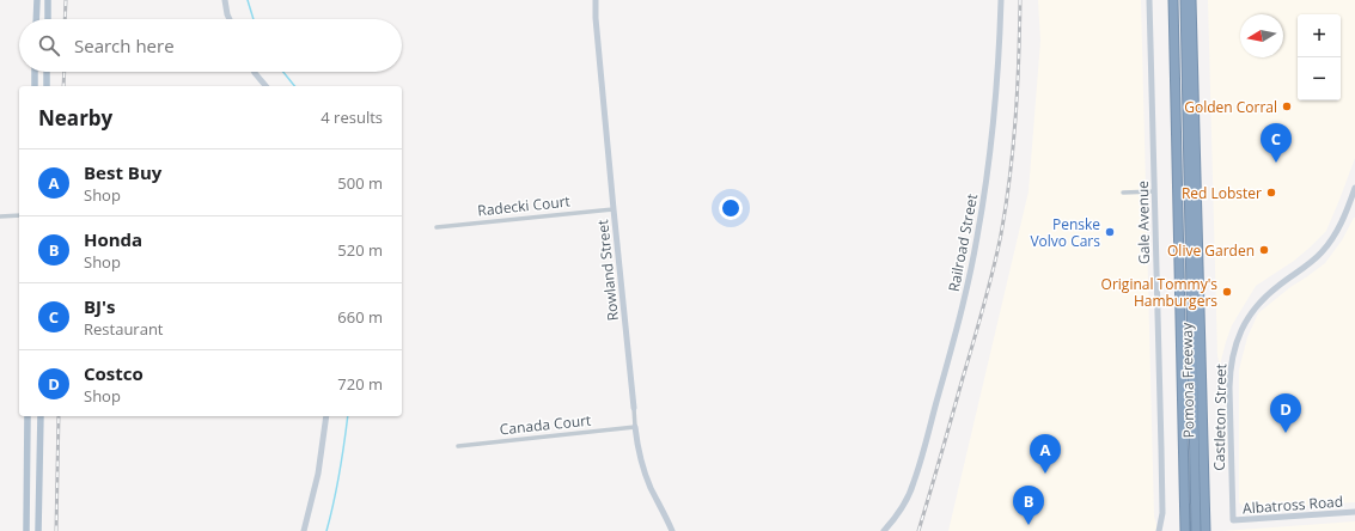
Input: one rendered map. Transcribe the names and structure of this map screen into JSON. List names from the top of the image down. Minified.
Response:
{"streets":{"highway":["Pomona Freeway"],"street":["Radecki Court","Gale Avenue","Railroad Street","Rowland Street","Castleton Street","Canada Court","Albatross Road"]},"crossings":[["Radecki Court","Rowland Street"],["Rowland Street","Canada Court"],["Castleton Street","Albatross Road"]],"places":["Golden Corral","Red Lobster","Penske Volvo Cars","Olive Garden","Original Tommy's Hamburgers"],"north":"left","page":{"map_buttons":["+","−"],"search":"Search here","heading":["Nearby","4 results"],"pins":["C","D","A","B"],"list":[{"mark":"A","name":"Best Buy","note":"Shop","value":"500 m"},{"mark":"B","name":"Honda","note":"Shop","value":"520 m"},{"mark":"C","name":"BJ's","note":"Restaurant","value":"660 m"},{"mark":"D","name":"Costco","note":"Shop","value":"720 m"}]}}
